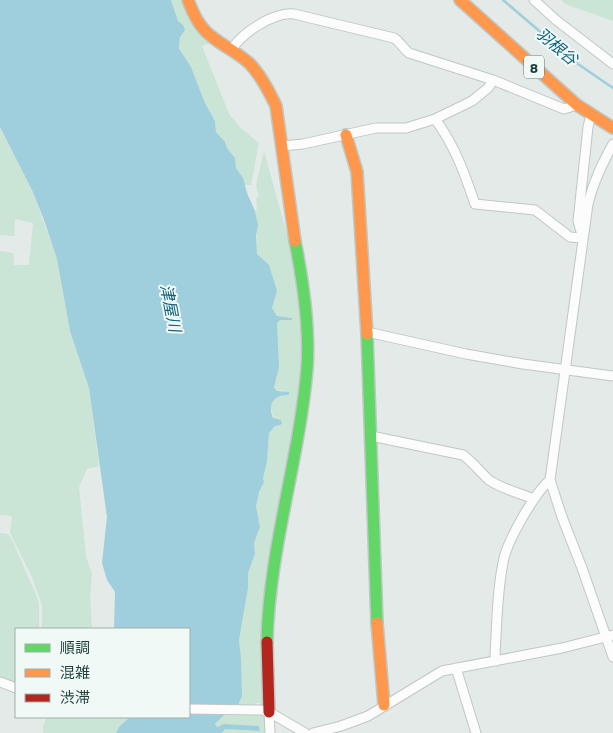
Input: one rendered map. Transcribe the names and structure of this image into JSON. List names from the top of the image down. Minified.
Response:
{"streets":{"street":["8"]},"water":["羽根谷","津屋川"],"legend":["順調","混雑","渋滞"]}
